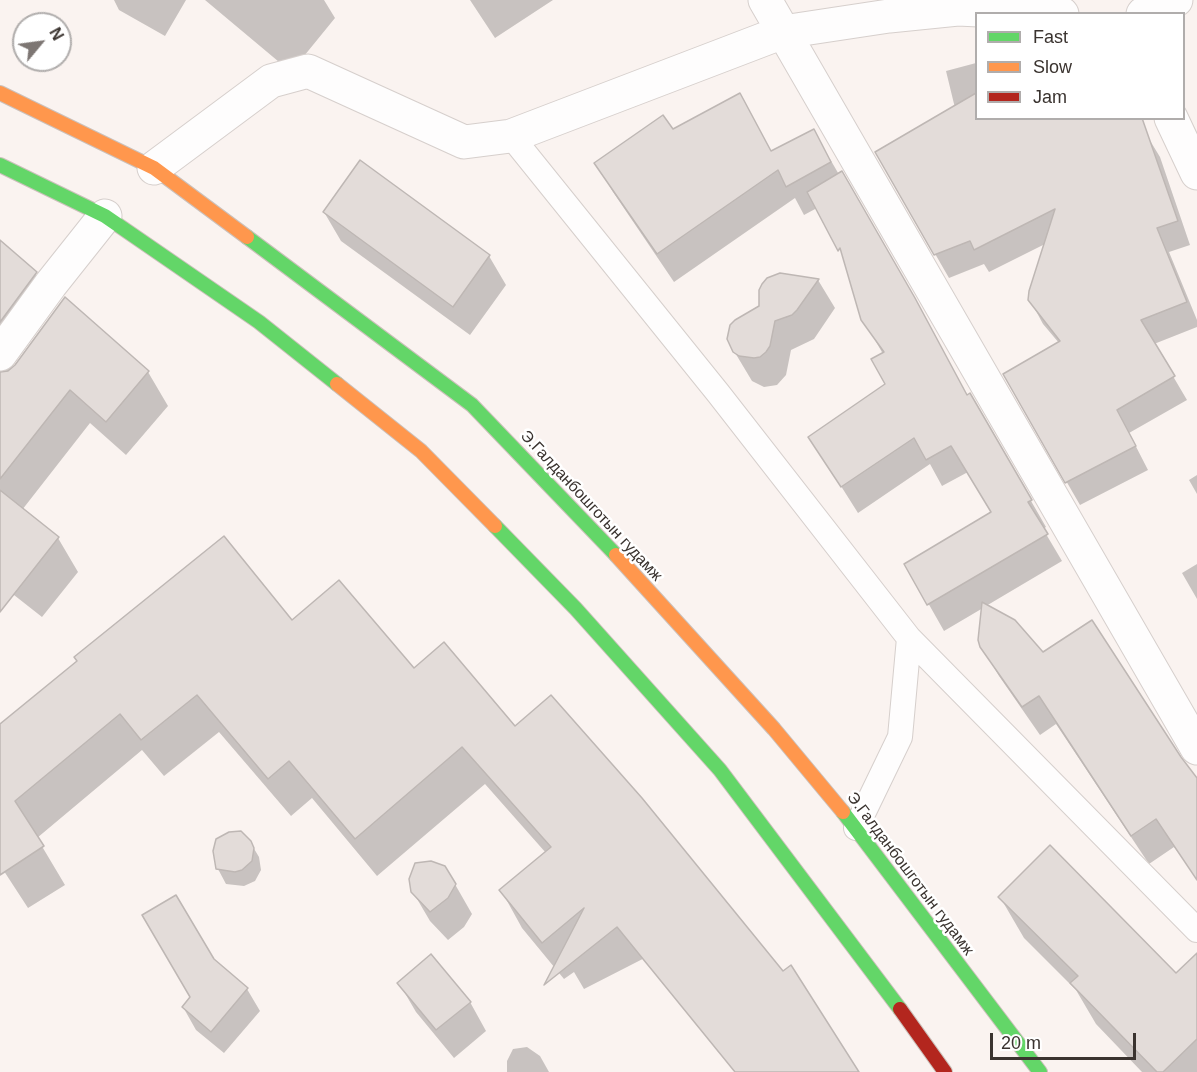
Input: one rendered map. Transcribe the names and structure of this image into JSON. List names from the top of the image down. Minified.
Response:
{"streets":{"main road":["Э.Галданбошготын гудамж"]},"legend":["Fast","Slow","Jam"],"scale_bar":"20 m","north":"top right"}
